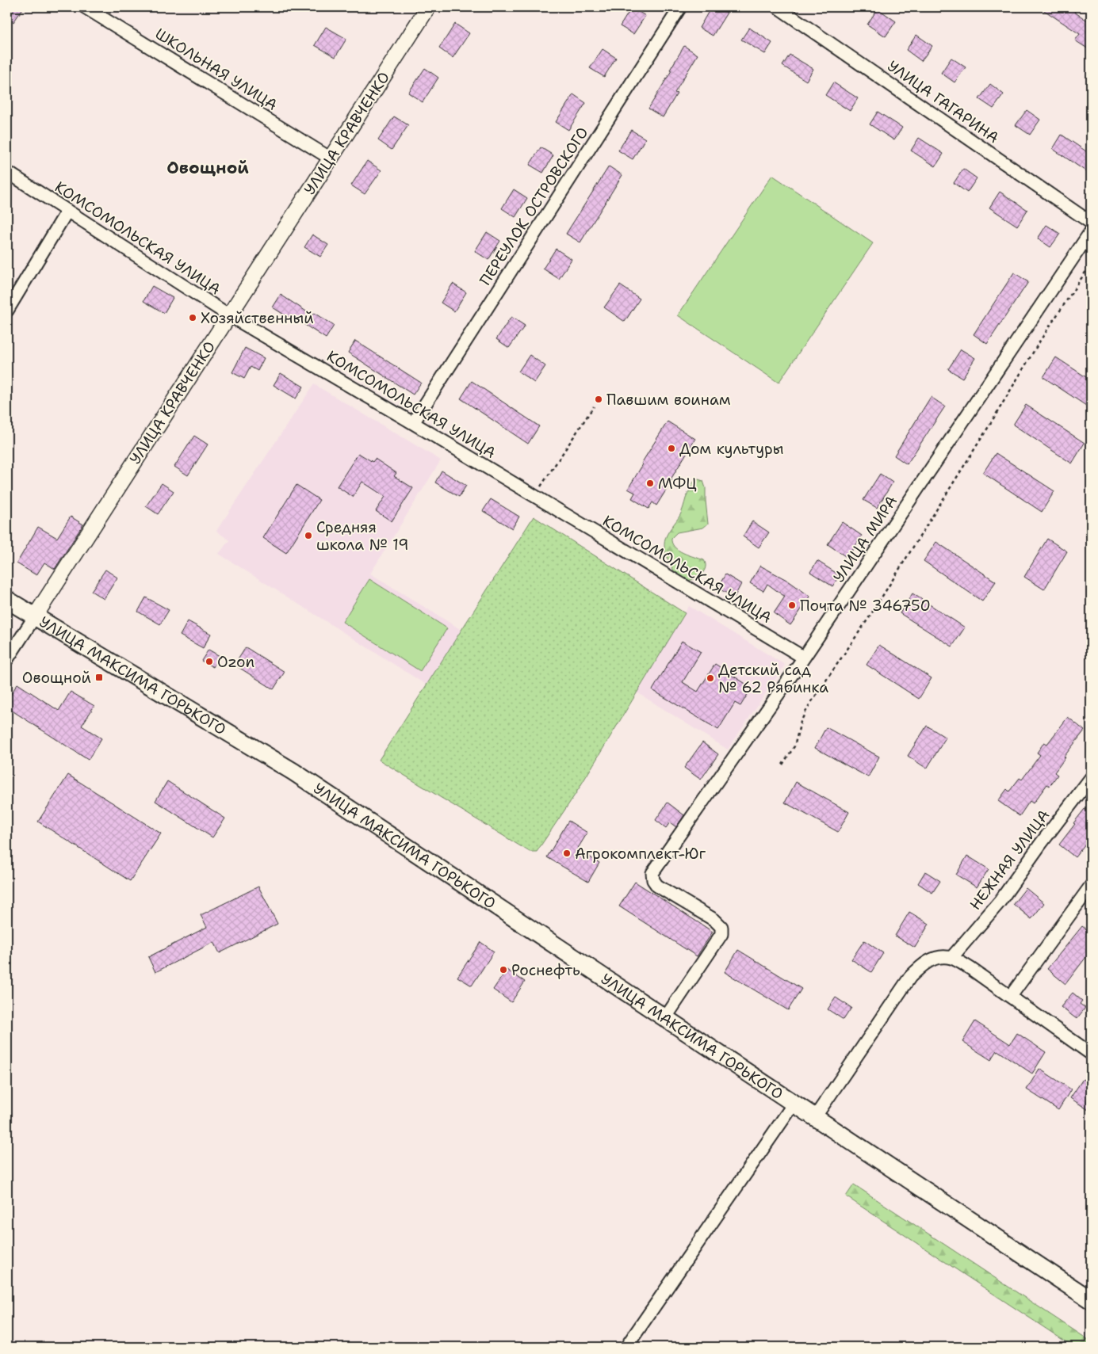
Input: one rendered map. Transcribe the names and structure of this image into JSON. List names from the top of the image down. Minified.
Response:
{"streets":{"main road":["УЛИЦА МАКСИМА ГОРЬКОГО"],"street":["ШКОЛЬНАЯ УЛИЦА","УЛИЦА ГАГАРИНА","УЛИЦА КРАВЧЕНКО","ПЕРЕУЛОК ОСТРОВСКОГО","КОМСОМОЛЬСКАЯ УЛИЦА","УЛИЦА МИРА","НЕЖНАЯ УЛИЦА"]},"crossings":[["ШКОЛЬНАЯ УЛИЦА","УЛИЦА КРАВЧЕНКО"],["УЛИЦА КРАВЧЕНКО","КОМСОМОЛЬСКАЯ УЛИЦА"],["УЛИЦА КРАВЧЕНКО","УЛИЦА МАКСИМА ГОРЬКОГО"],["ПЕРЕУЛОК ОСТРОВСКОГО","КОМСОМОЛЬСКАЯ УЛИЦА"],["КОМСОМОЛЬСКАЯ УЛИЦА","УЛИЦА МИРА"],["УЛИЦА МИРА","УЛИЦА МАКСИМА ГОРЬКОГО"]],"districts":["Овощной"],"places":{"other":["Хозяйственный","Павшим воинам","Дом культуры","МФЦ","Средняя школа № 19","Почта № 346750","Ozon","Детский сад № 62 Рябинка","Агрокомплект-Юг","Роснефть"],"transit":["Овощной"]}}
